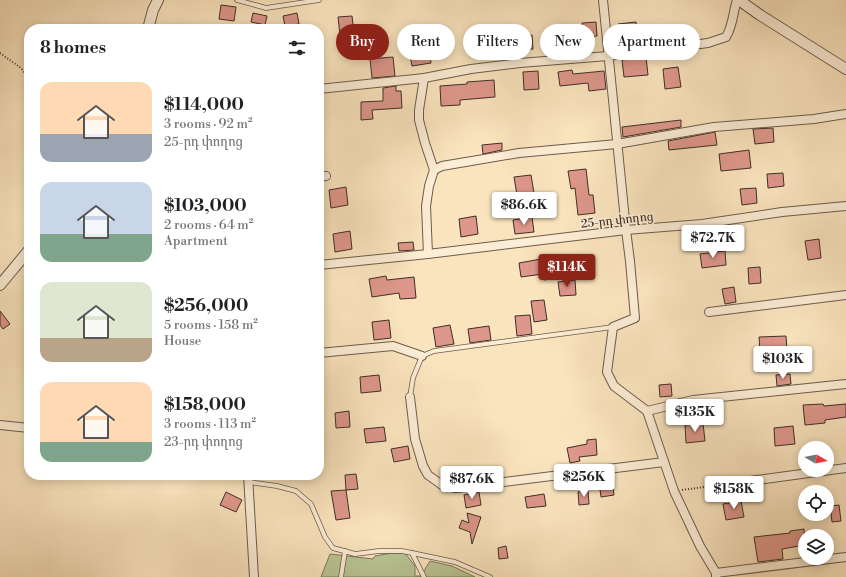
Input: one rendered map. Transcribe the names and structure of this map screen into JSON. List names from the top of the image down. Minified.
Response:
{"streets":{"street":["25-րդ փողոց"]},"north":"right","page":{"chip":["Buy","Rent","Filters","New","Apartment"],"heading":"8 homes","list":[{"name":"$114,000","note":"3 rooms · 92 m² · 25-րդ փողոց"},{"name":"$103,000","note":"2 rooms · 64 m² · Apartment"},{"name":"$256,000","note":"5 rooms · 158 m² · House"},{"name":"$158,000","note":"3 rooms · 113 m² · 23-րդ փողոց"}],"price":["$86.6K","$72.7K","$114K","$103K","$135K","$256K","$87.6K","$158K"]}}
